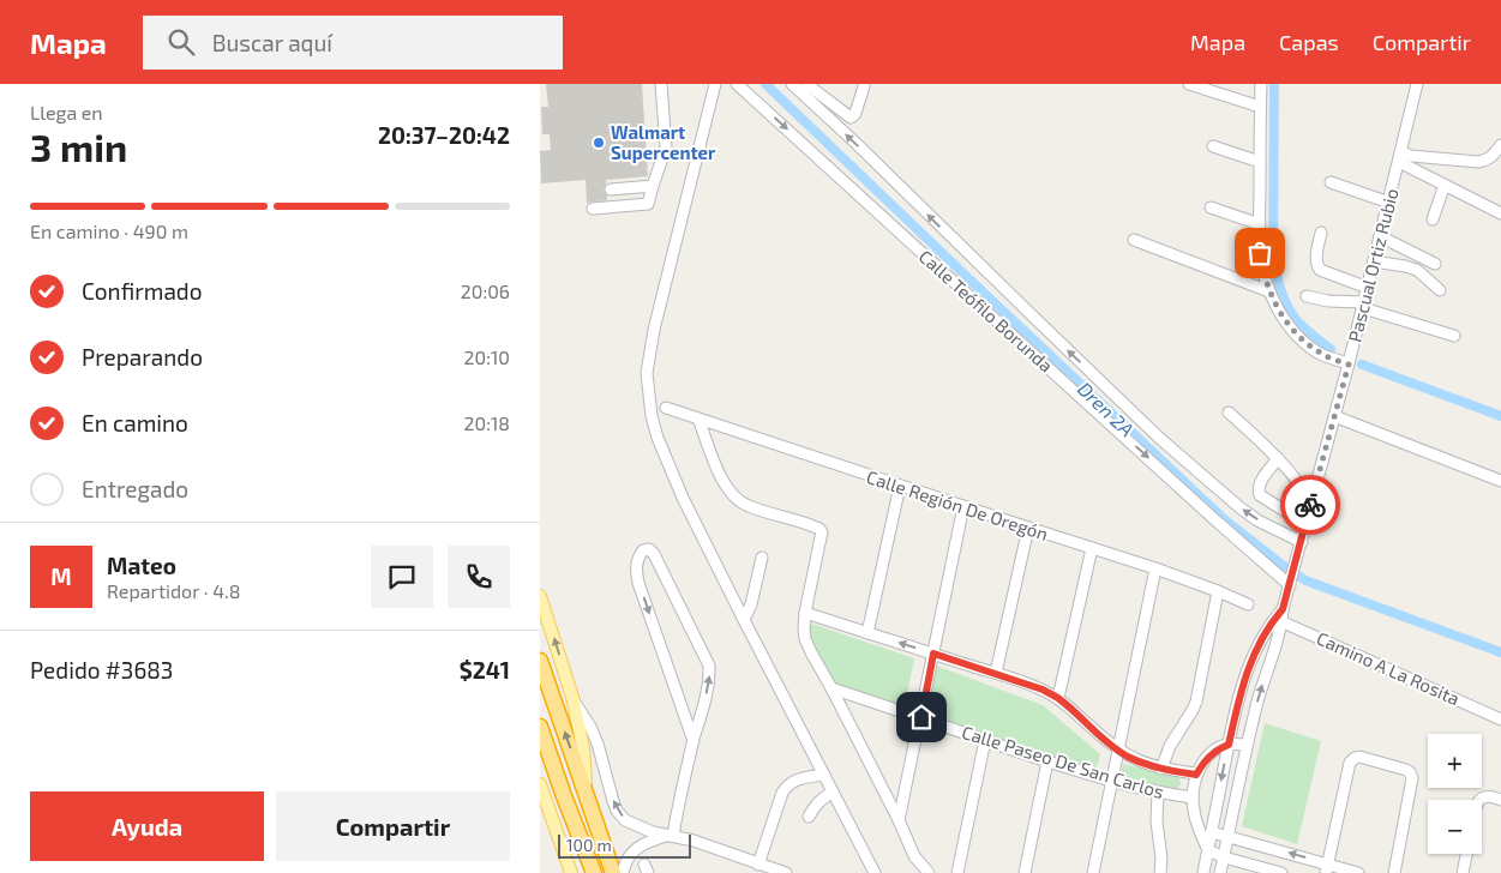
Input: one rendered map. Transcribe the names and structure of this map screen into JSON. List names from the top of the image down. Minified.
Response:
{"streets":{"street":["Pascual Ortiz Rubio","Calle Teófilo Borunda","Calle Región De Oregón","Camino A La Rosita","Calle Paseo De San Carlos"]},"crossings":[["Pascual Ortiz Rubio","Calle Teófilo Borunda"],["Pascual Ortiz Rubio","Camino A La Rosita"]],"water":["Dren 2A"],"places":["Walmart Supercenter"],"scale_bar":"100 m","page":{"header":"Mapa","search":"Buscar aquí","nav":["Mapa","Capas","Compartir"],"heading":["3 min","Llega en","20:37–20:42"],"panel":["Mateo","Repartidor · 4.8","Pedido #3683","$241"],"bar":"En camino · 490 m","list":[["Confirmado","20:06"],["Preparando","20:10"],["En camino","20:18"],"Entregado"],"round":"M","map_buttons":["+","−"],"buttons":["Ayuda","Compartir"],"scale":"100 m"}}
